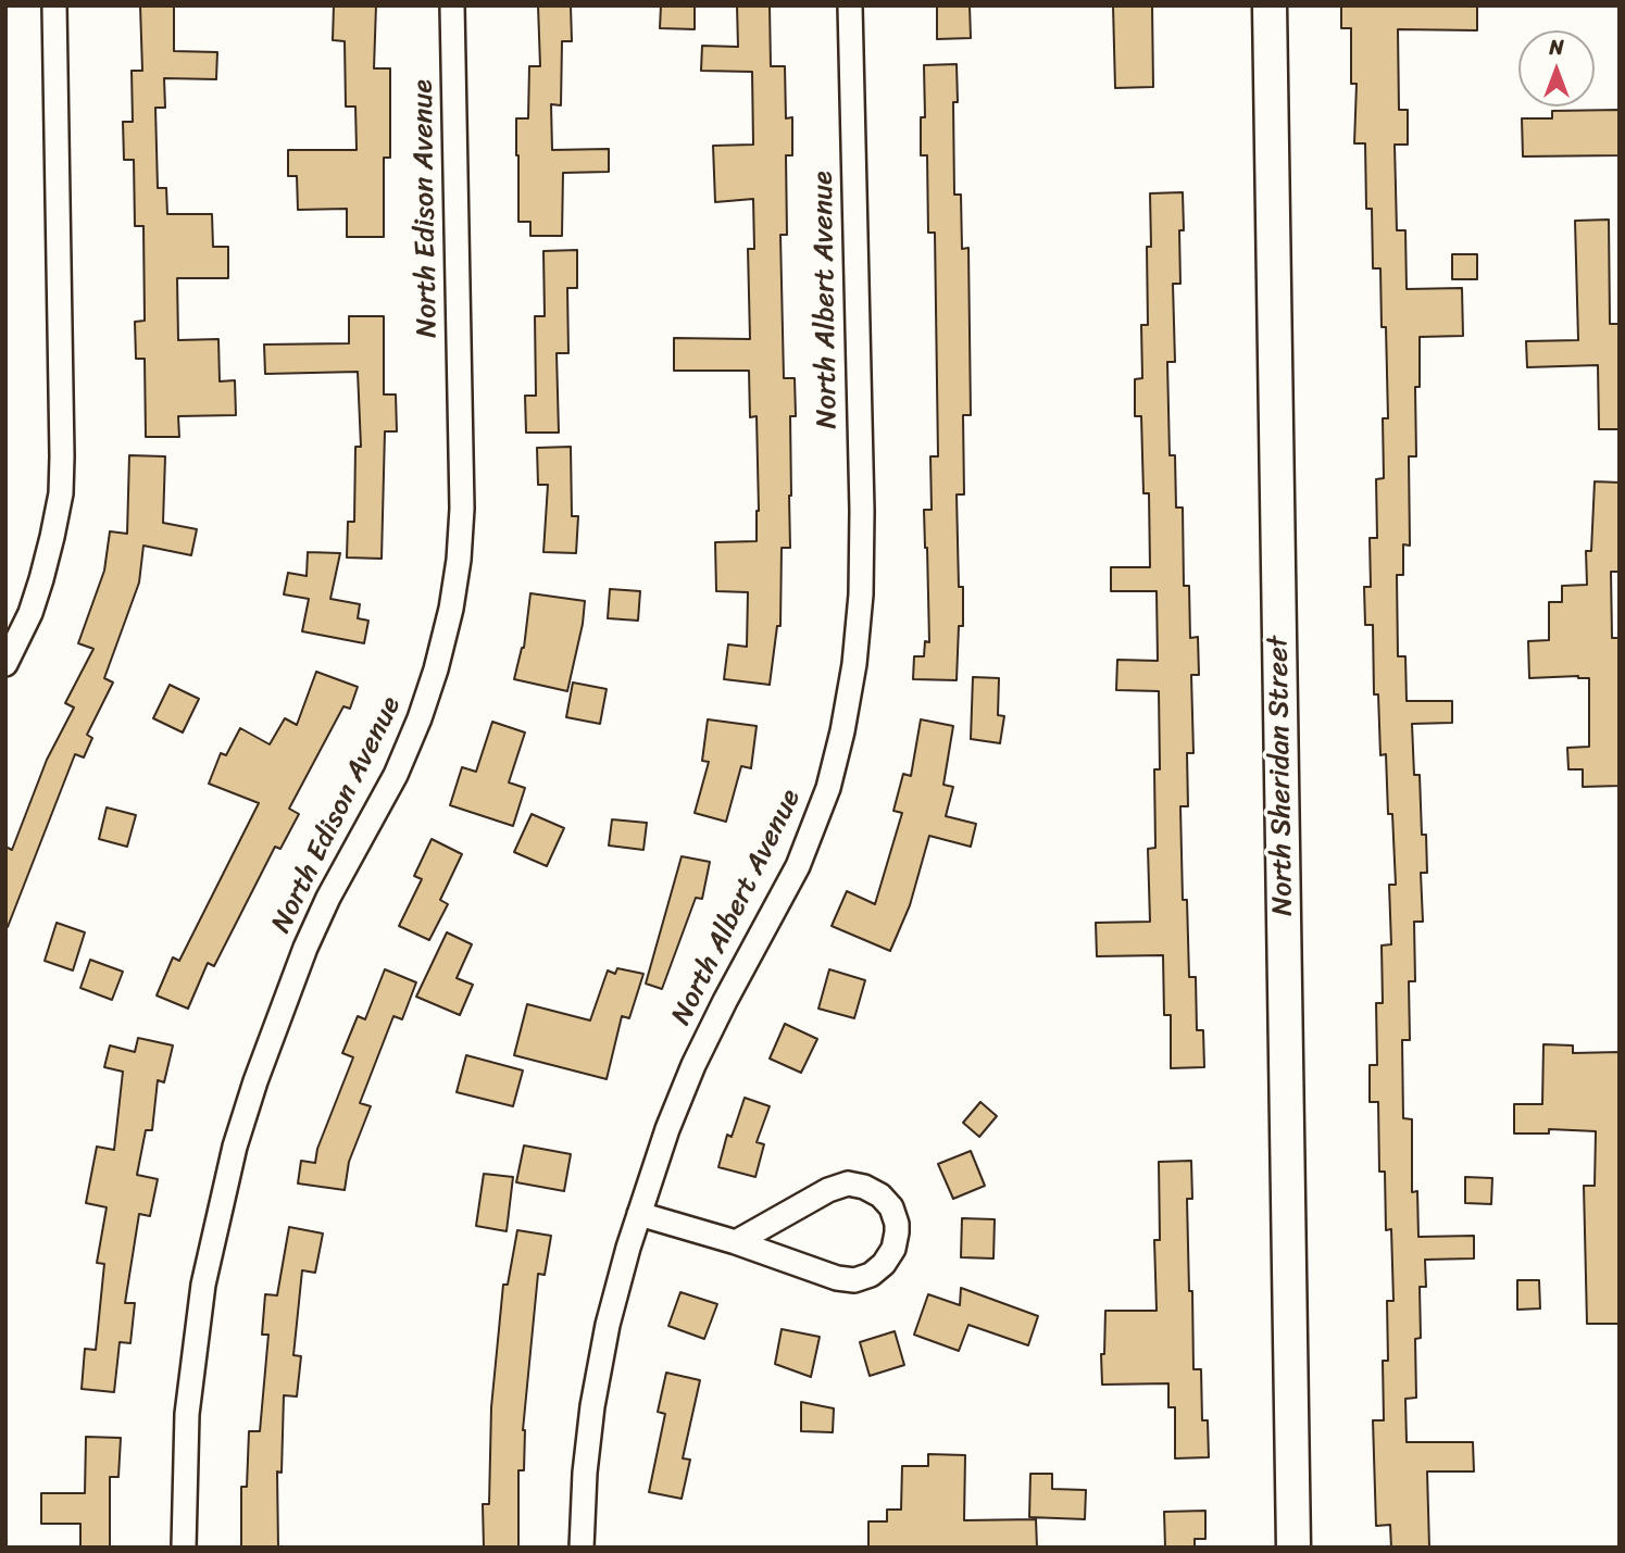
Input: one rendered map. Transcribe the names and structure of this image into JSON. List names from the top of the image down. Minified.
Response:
{"streets":{"street":["North Edison Avenue","North Albert Avenue","North Sheridan Street"]},"north":"top"}
